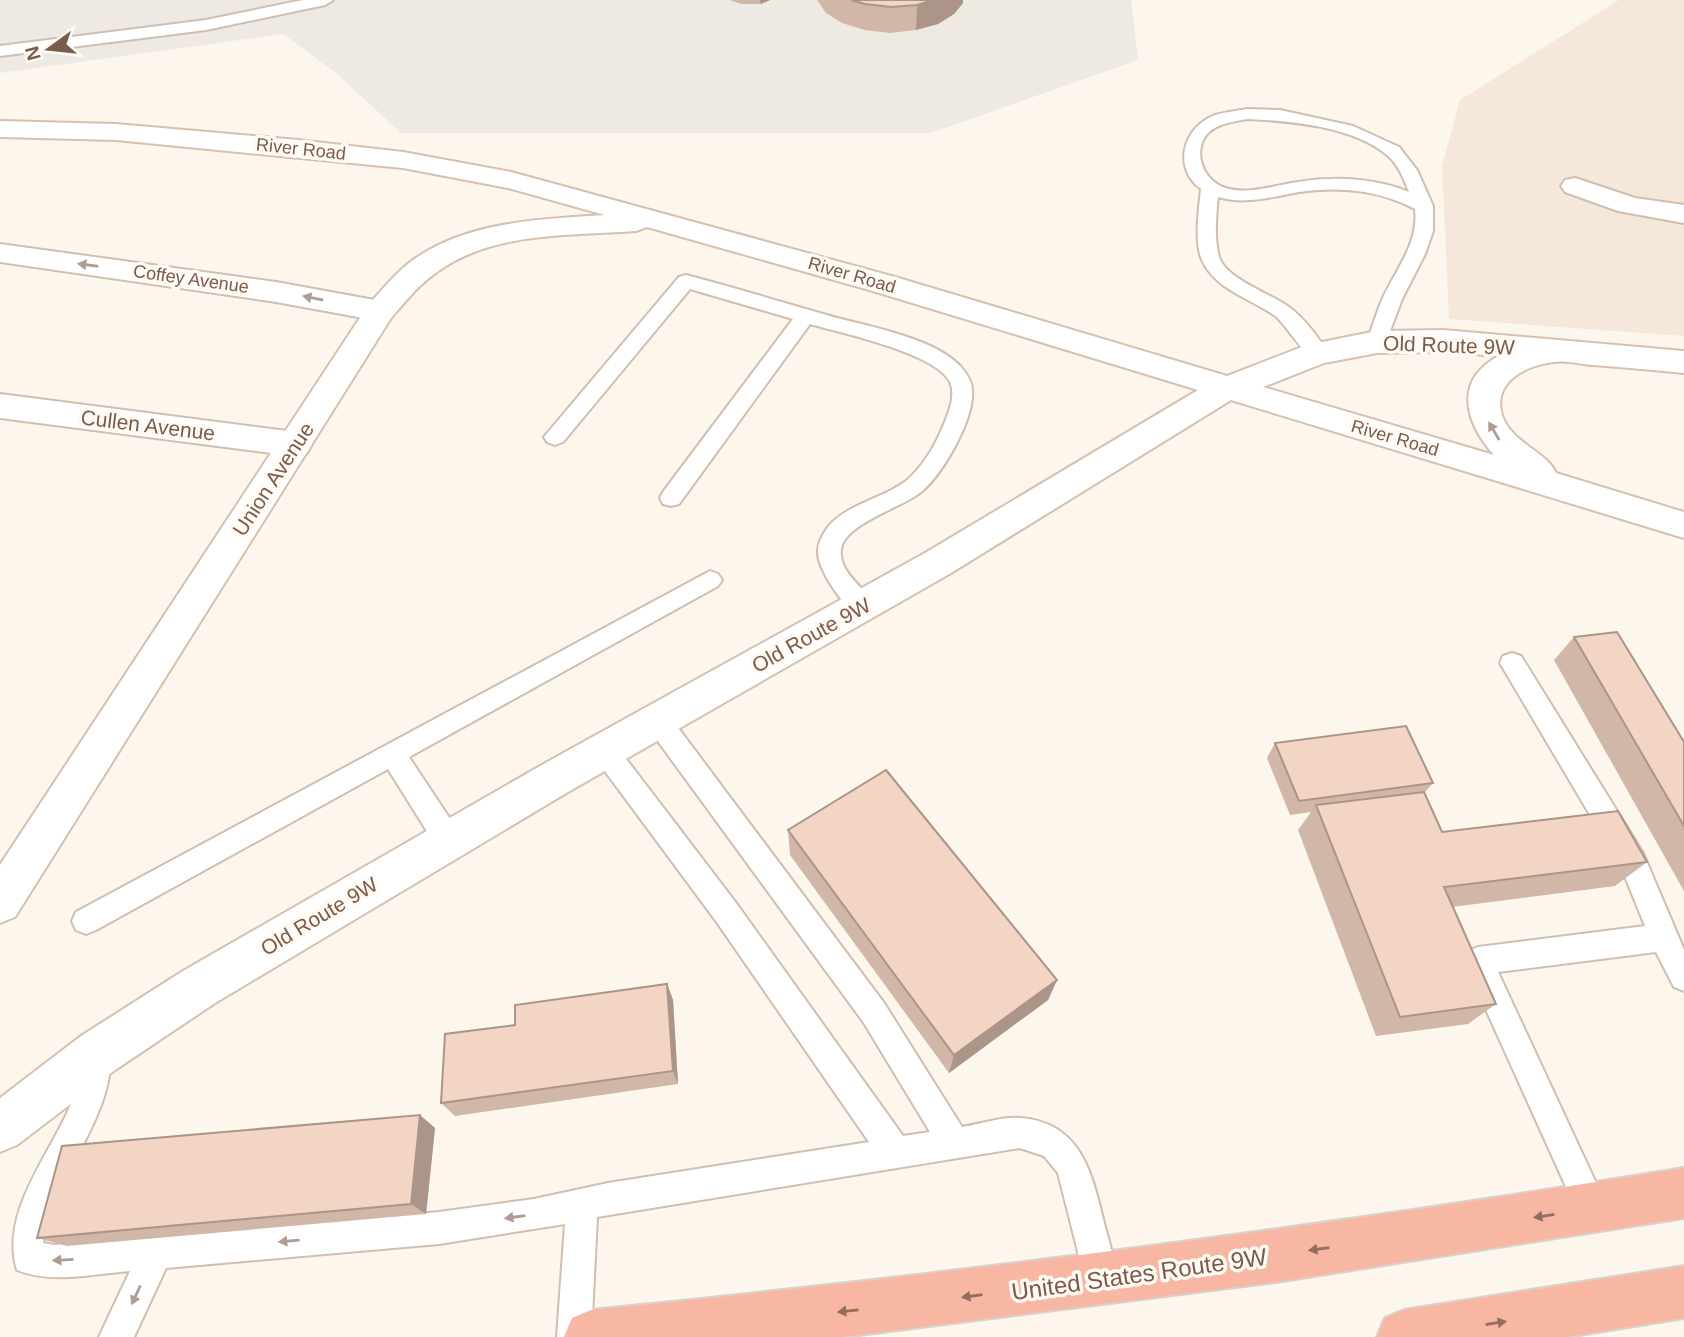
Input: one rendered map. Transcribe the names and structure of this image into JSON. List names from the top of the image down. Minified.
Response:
{"streets":{"highway":["United States Route 9W"],"street":["River Road","Coffey Avenue","Old Route 9W","Cullen Avenue","Union Avenue"]},"crossings":[["River Road","Old Route 9W"],["River Road","Union Avenue"],["Coffey Avenue","Union Avenue"],["Cullen Avenue","Union Avenue"]],"one_way":["Coffey Avenue","United States Route 9W"],"north":"left"}
